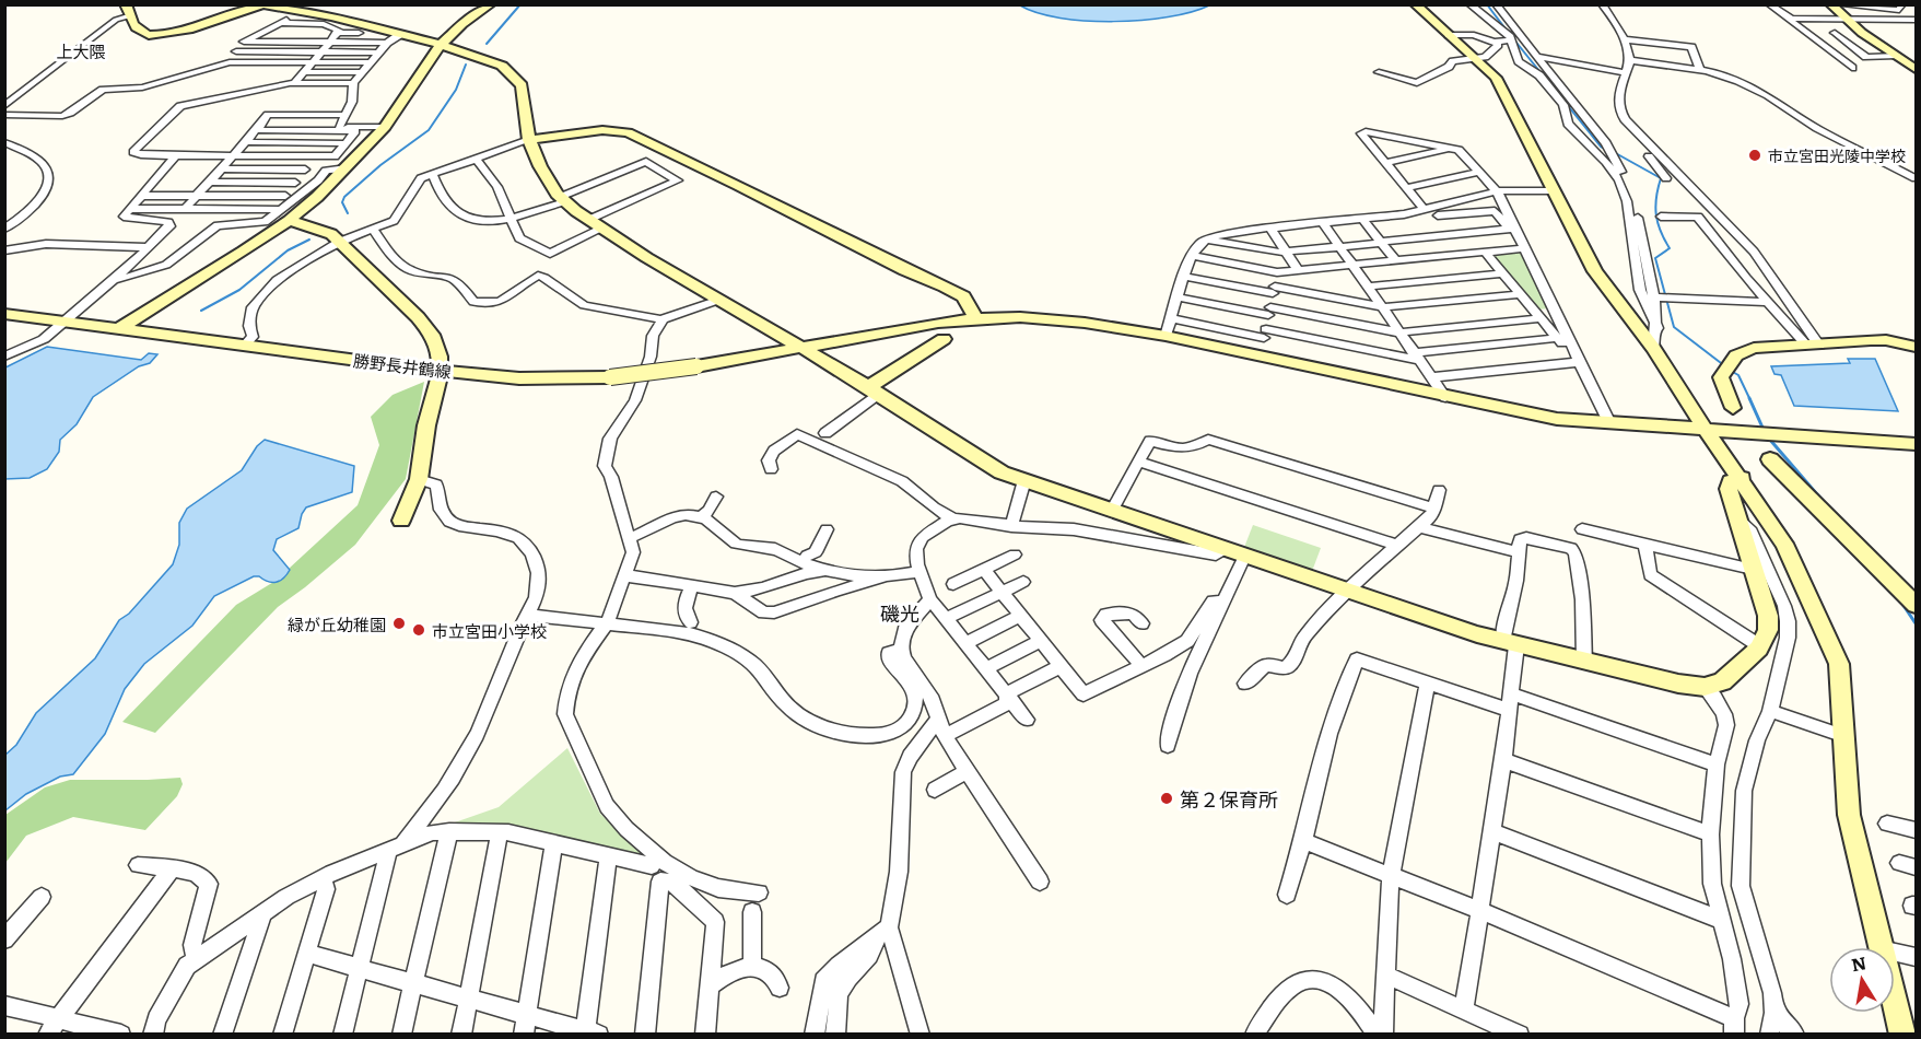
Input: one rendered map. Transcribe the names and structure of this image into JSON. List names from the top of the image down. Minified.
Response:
{"streets":{"street":["勝野長井鶴線"]},"districts":["上大隈","磯光"],"places":["市立宮田光陵中学校","緑が丘幼稚園","市立宮田小学校","第２保育所"],"north":"top"}
